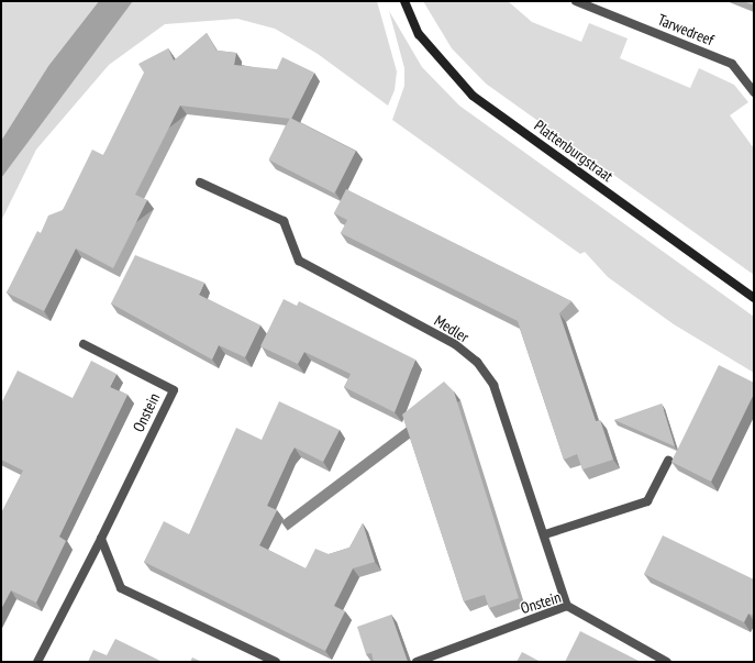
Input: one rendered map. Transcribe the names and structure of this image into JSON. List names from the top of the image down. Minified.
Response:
{"streets":{"street":["Tarwedreef","Plattenburgstraat","Medler","Onstein"]},"crossings":[["Medler","Onstein"]]}
